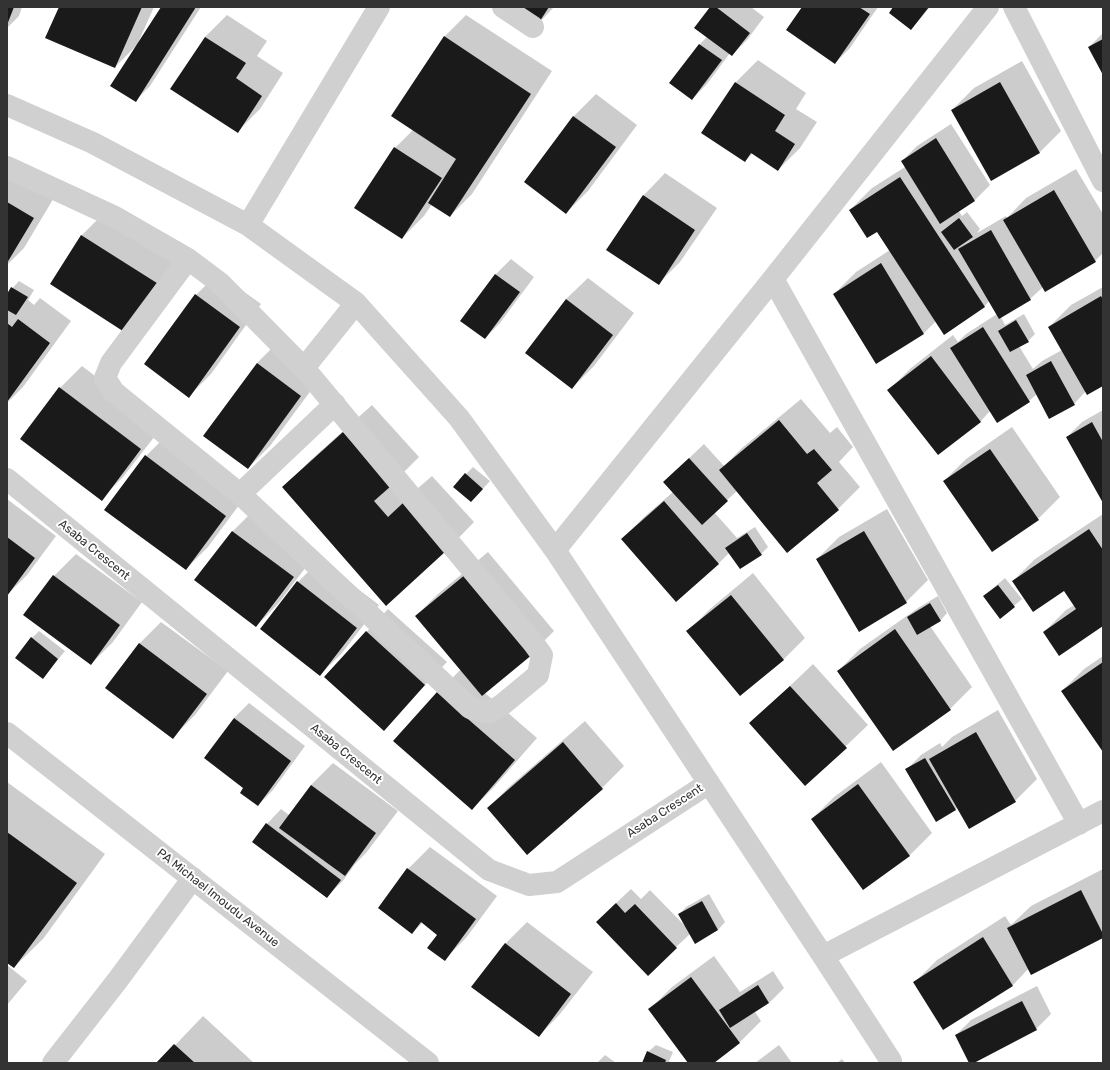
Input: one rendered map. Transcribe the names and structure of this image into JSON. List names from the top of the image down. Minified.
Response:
{"streets":{"street":["Asaba Crescent","PA Michael Imoudu Avenue"]}}
